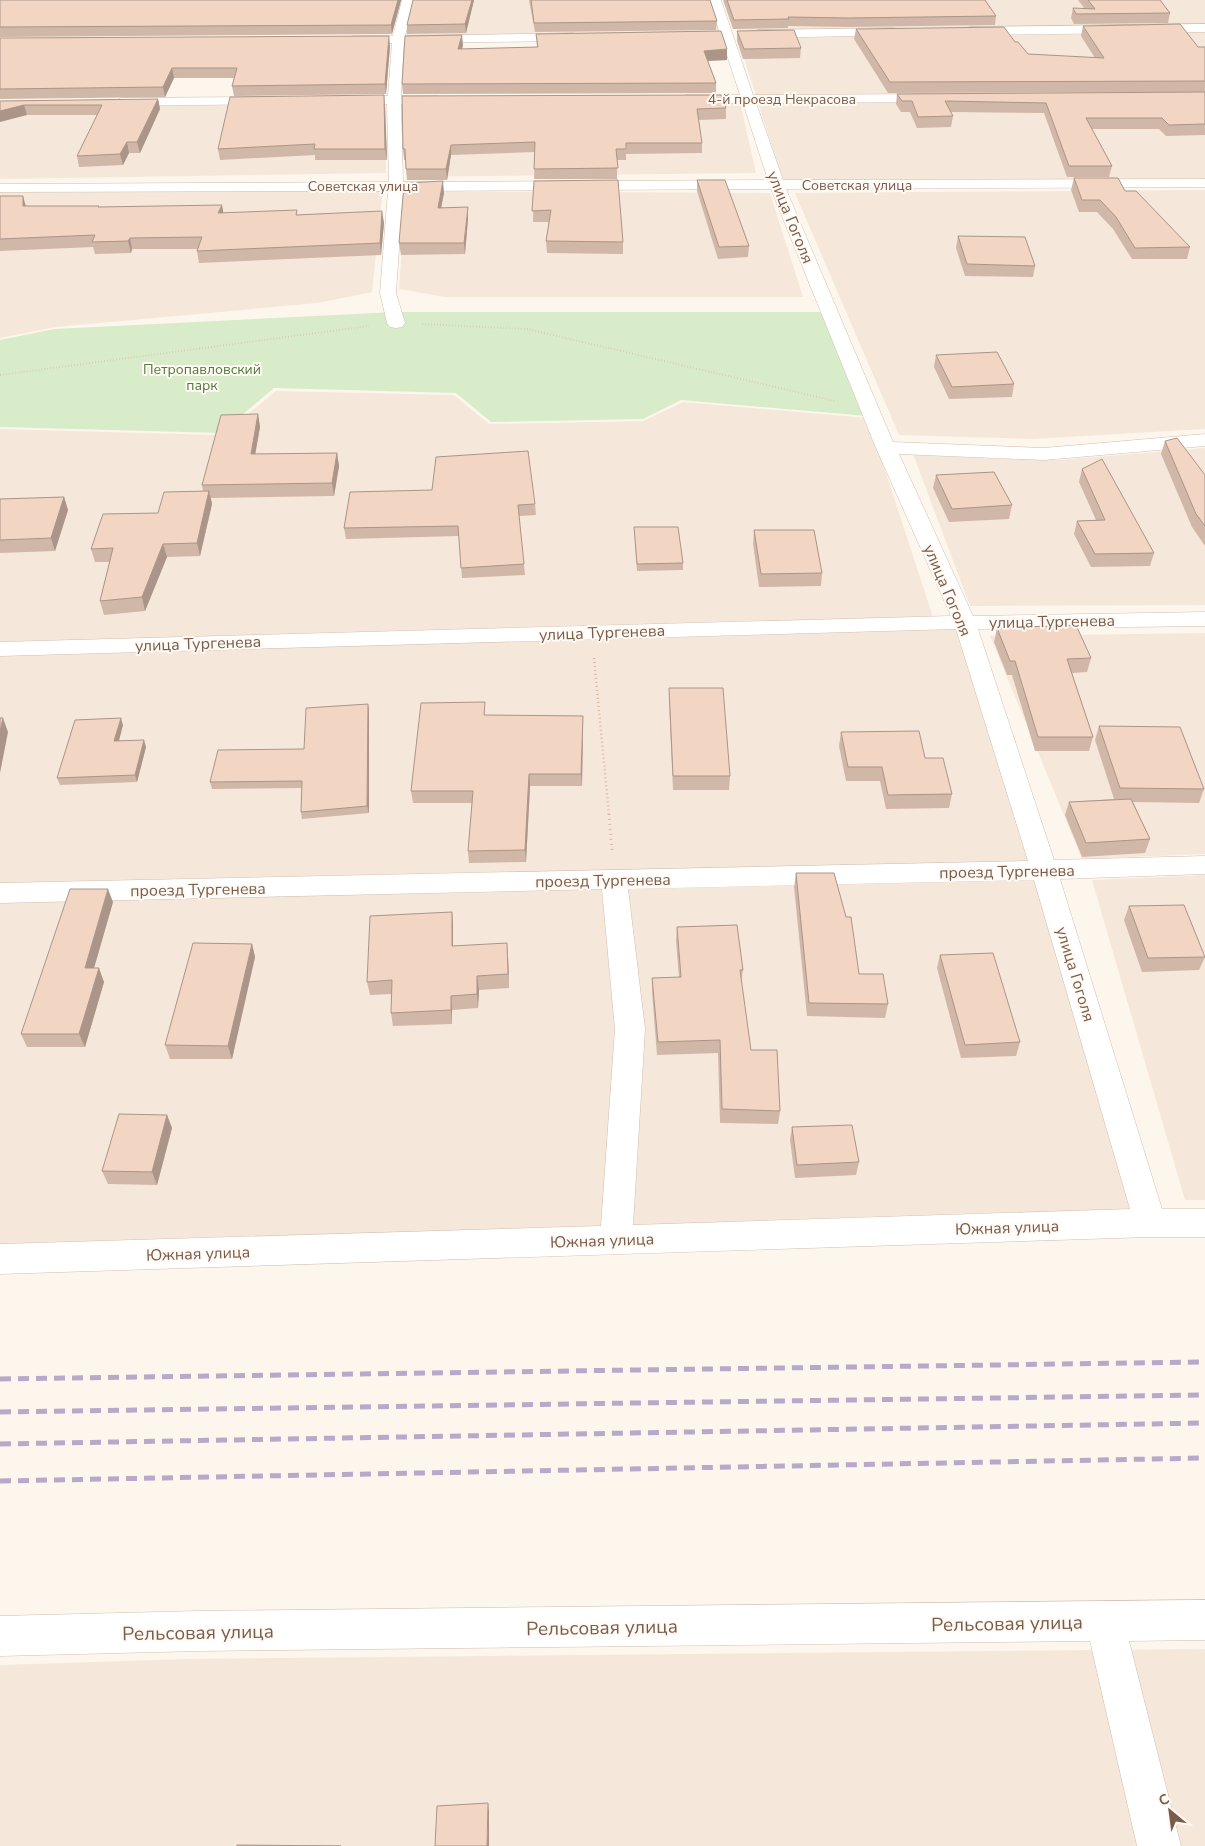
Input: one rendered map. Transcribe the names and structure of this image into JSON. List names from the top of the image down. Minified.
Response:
{"streets":{"street":["4-й проезд Некрасова","Советская улица","улица Гоголя","улица Тургенева","проезд Тургенева","Южная улица","Рельсовая улица"]},"crossings":[["4-й проезд Некрасова","улица Гоголя"],["Советская улица","улица Гоголя"],["улица Гоголя","улица Тургенева"],["улица Гоголя","проезд Тургенева"],["улица Гоголя","Южная улица"]],"parks":["Петропавловский парк"],"north":"top left"}
